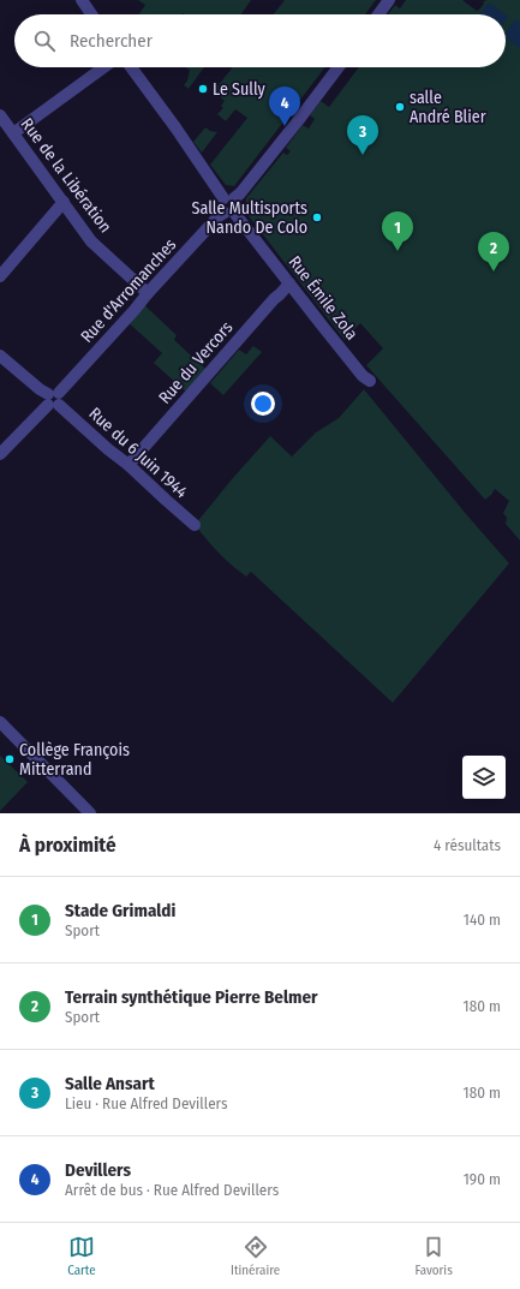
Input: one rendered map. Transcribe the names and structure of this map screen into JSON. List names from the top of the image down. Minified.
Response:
{"streets":{"street":["Rue de la Libération","Rue d'Arromanches","Rue Émile Zola","Rue du Vercors","Rue du 6 Juin 1944"]},"crossings":[["Rue de la Libération","Rue d'Arromanches"],["Rue d'Arromanches","Rue Émile Zola"],["Rue d'Arromanches","Rue du 6 Juin 1944"],["Rue Émile Zola","Rue du Vercors"],["Rue du Vercors","Rue du 6 Juin 1944"]],"places":["Le Sully","salle André Blier","Salle Multisports Nando De Colo","Collège François Mitterrand"],"page":{"search":"Rechercher","pins":["4","3","1","2"],"heading":["À proximité","4 résultats"],"list":[{"mark":"1","name":"Stade Grimaldi","note":"Sport","value":"140 m"},{"mark":"2","name":"Terrain synthétique Pierre Belmer","note":"Sport","value":"180 m"},{"mark":"3","name":"Salle Ansart","note":"Lieu · Rue Alfred Devillers","value":"180 m"},{"mark":"4","name":"Devillers","note":"Arrêt de bus · Rue Alfred Devillers","value":"190 m"}],"nav":["Carte","Itinéraire","Favoris"]}}
